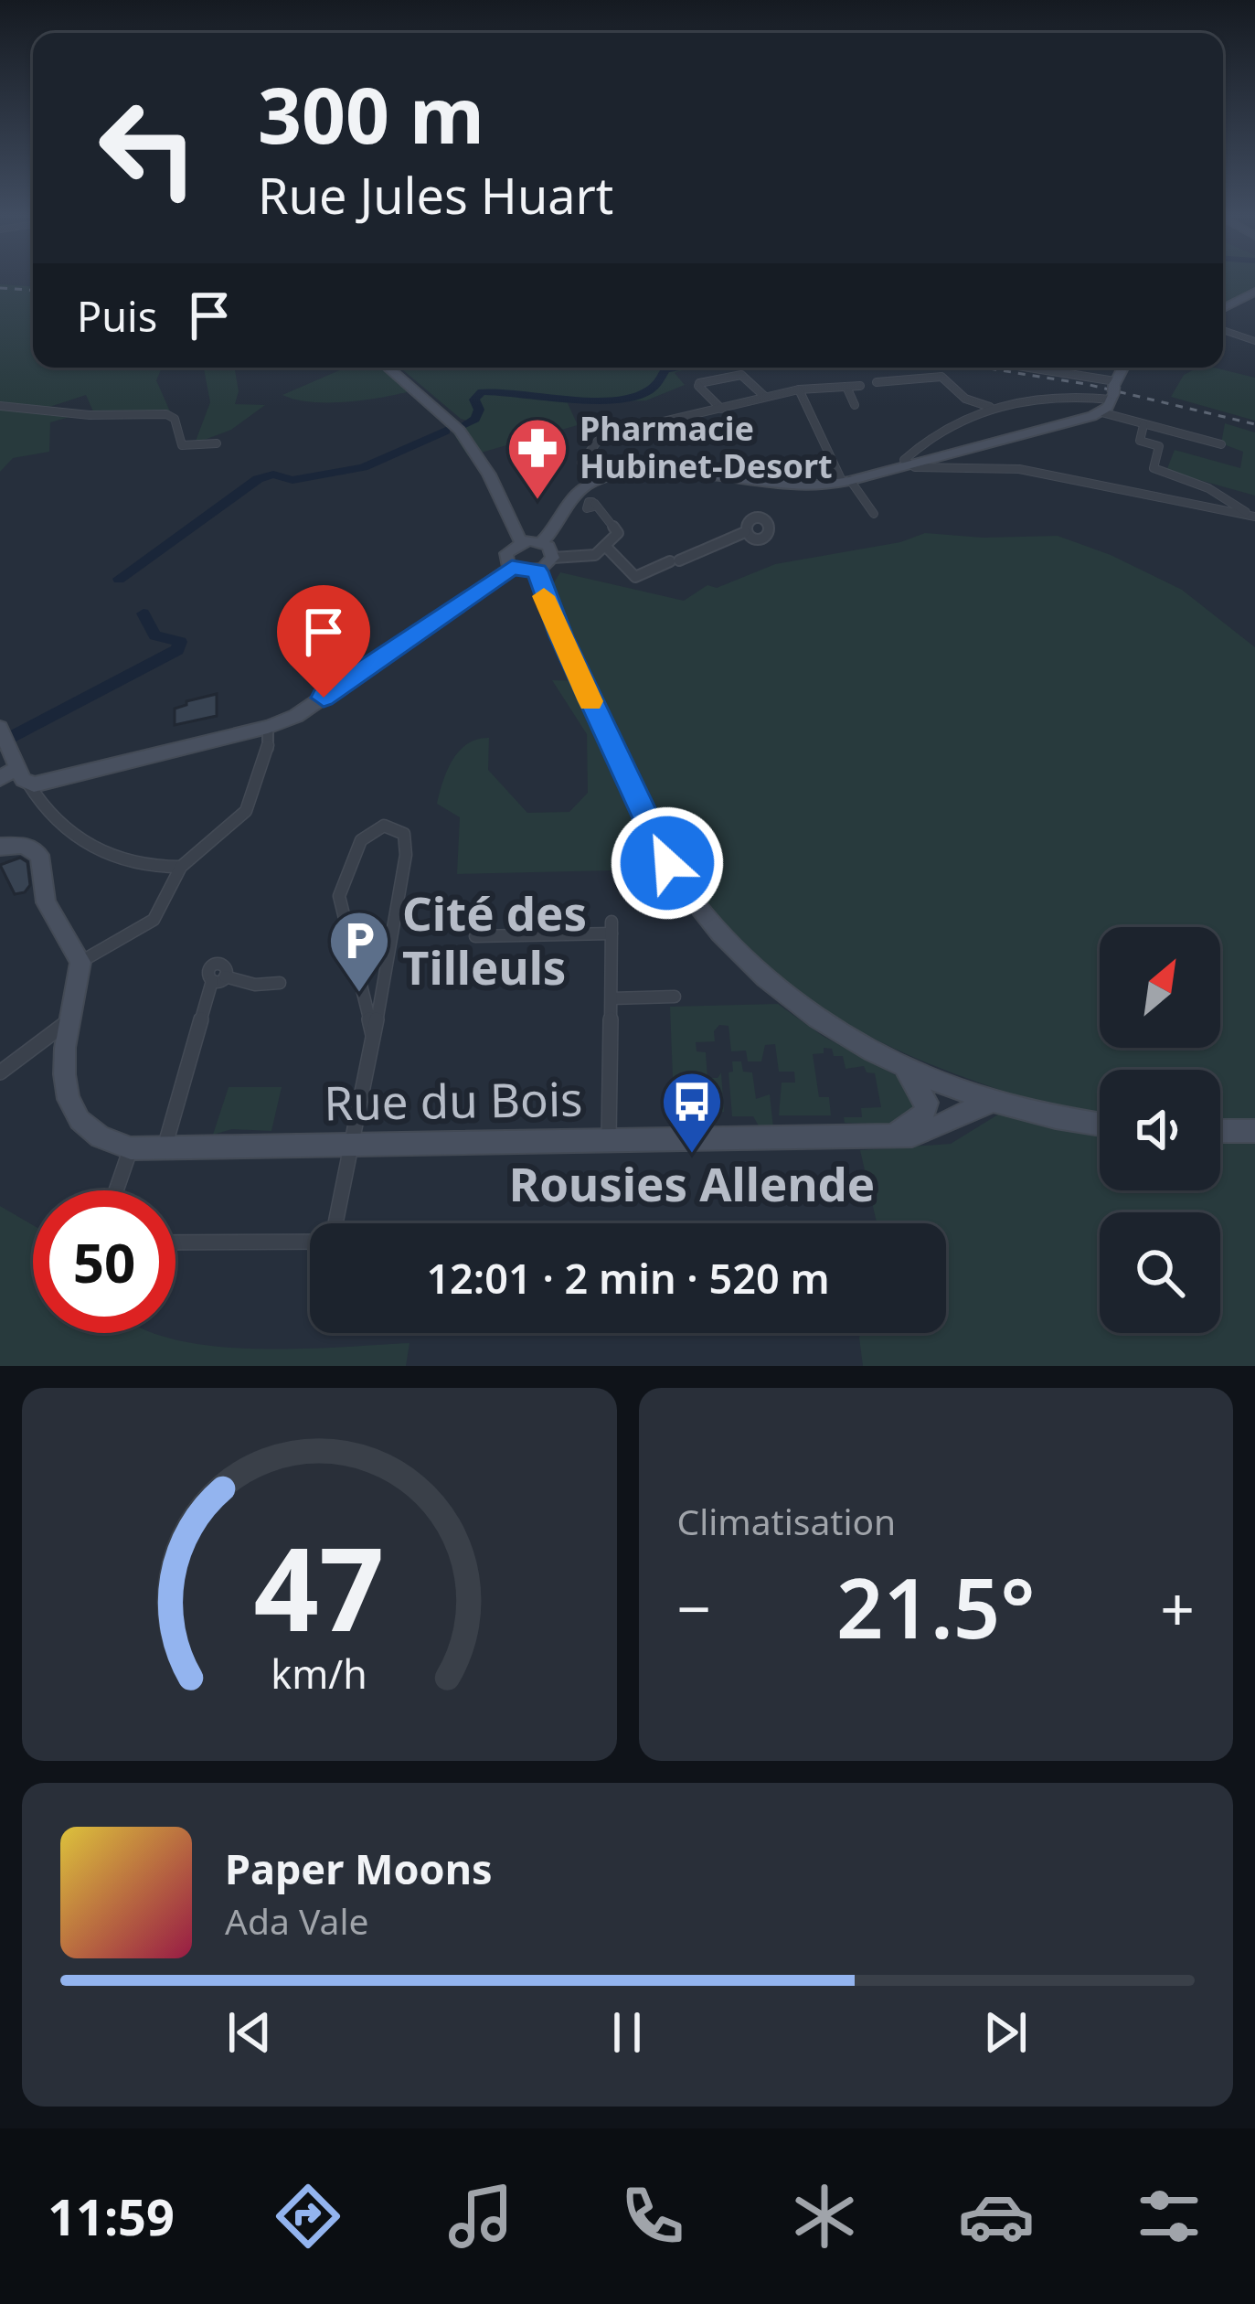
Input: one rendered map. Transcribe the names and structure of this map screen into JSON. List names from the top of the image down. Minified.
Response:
{"streets":{"street":["Rue du Bois"]},"places":{"pharmacy":["Pharmacie Hubinet-Desort"],"parking":["Cité des Tilleuls"],"bus stop":["Rousies Allende"]},"north":"top right","page":{"turn":["300 m","Rue Jules Huart"],"then":"Puis","limit":"50","trip":"12:01 · 2 min · 520 m","tile":"Climatisation","heat":["−","21.5°","+"],"song":["Paper Moons","Ada Vale"],"tabs":"11:59","gauge":["47","km/h"]}}
